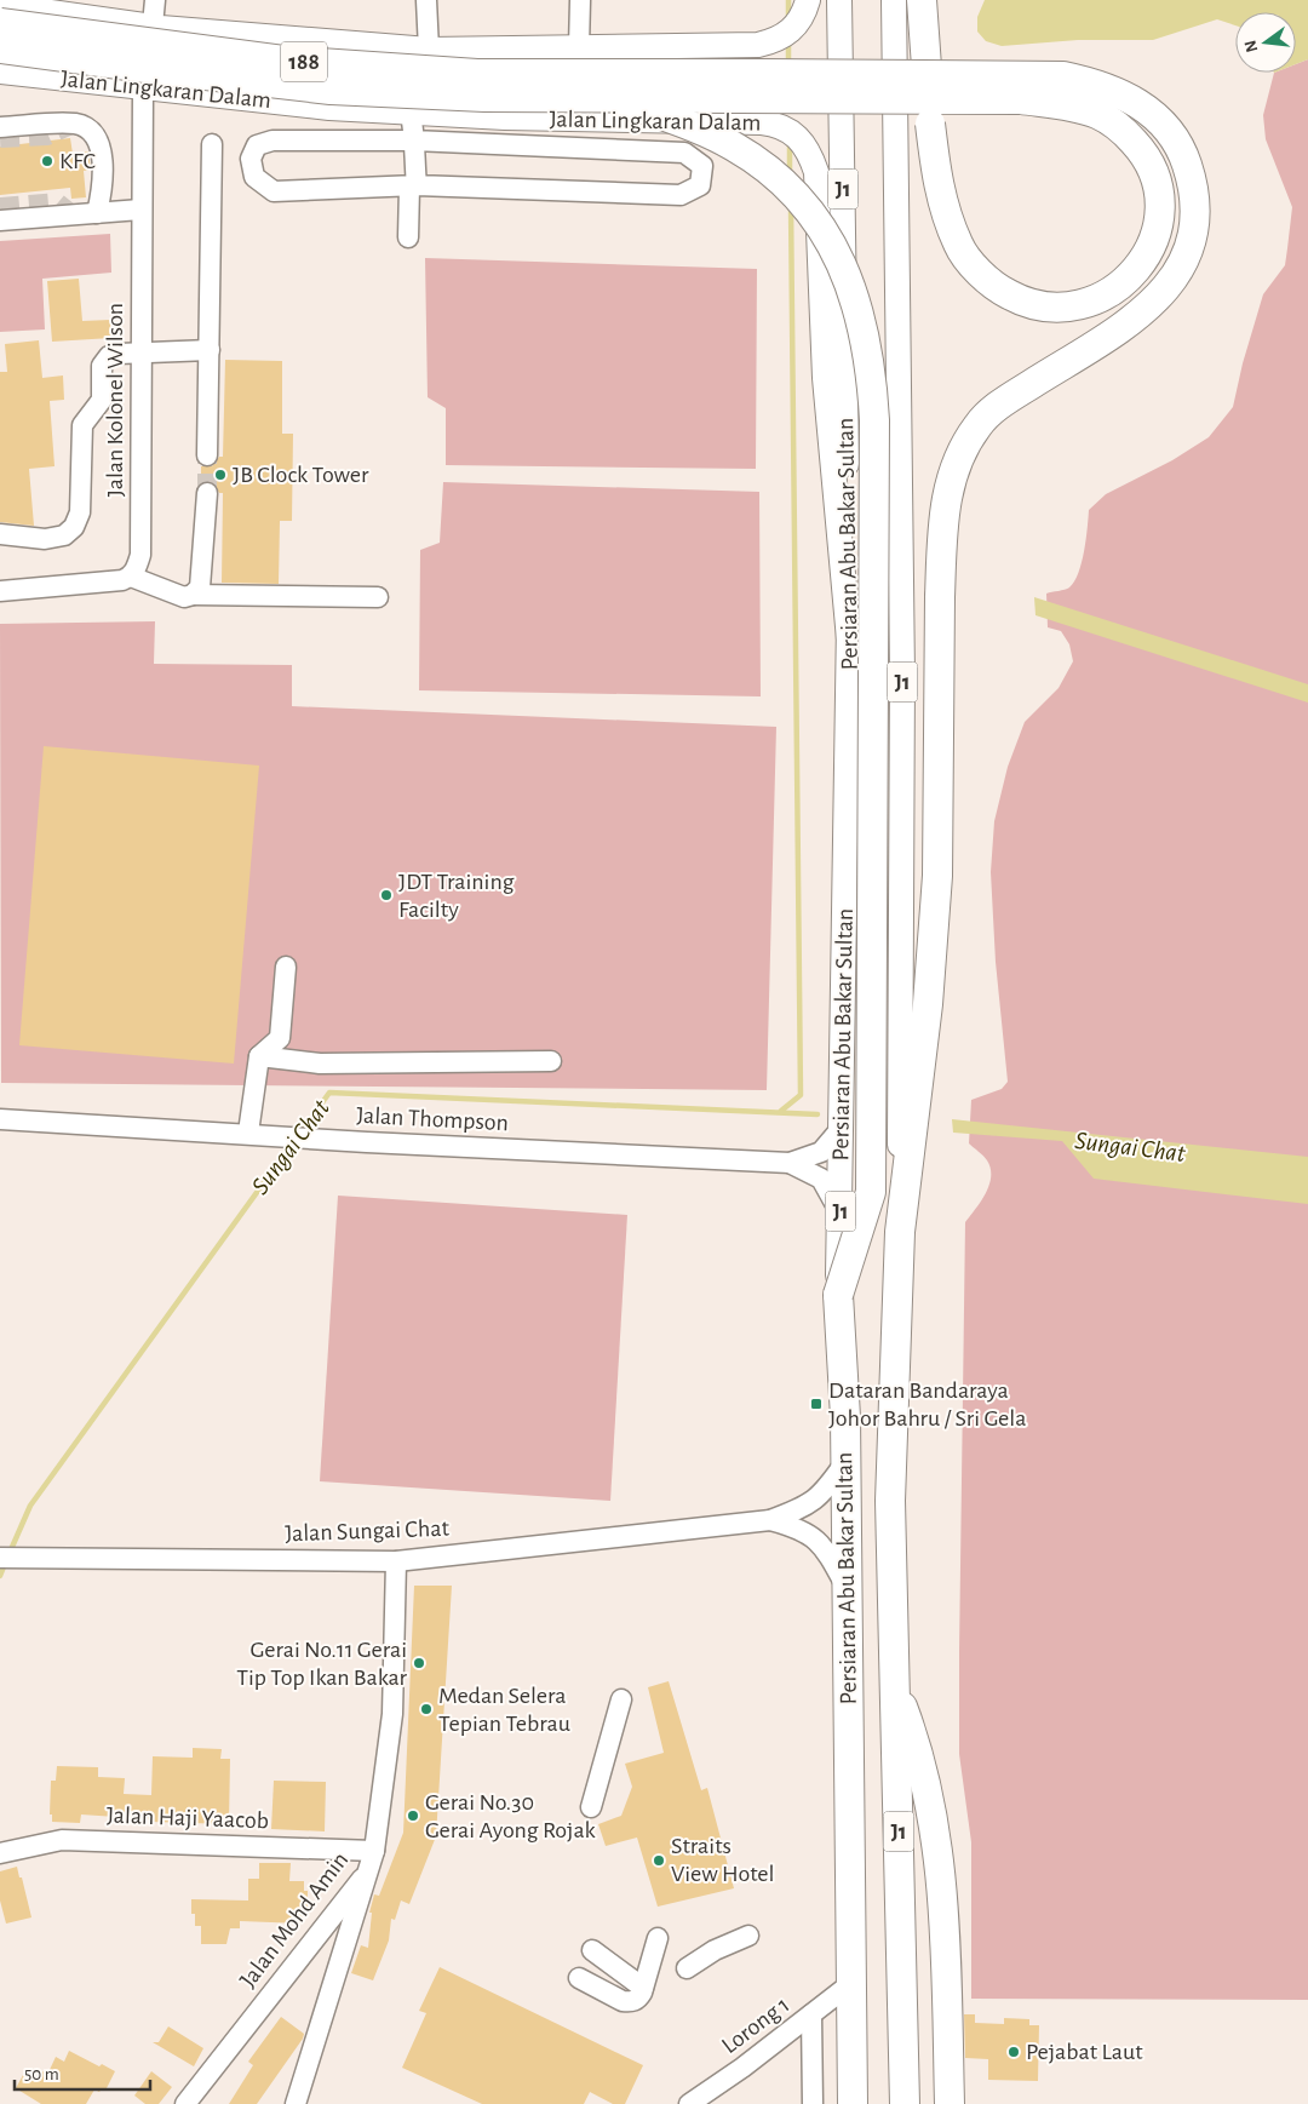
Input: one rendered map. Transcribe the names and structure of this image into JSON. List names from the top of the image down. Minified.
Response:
{"streets":{"highway":["188","J1","Persiaran Abu Bakar Sultan"],"main road":["Jalan Lingkaran Dalam"],"street":["Jalan Kolonel Wilson","Jalan Thompson","Jalan Sungai Chat","Jalan Haji Yaacob","Jalan Mohd Amin","Lorong 1"]},"crossings":[["Jalan Lingkaran Dalam","Jalan Kolonel Wilson"],["Jalan Lingkaran Dalam","Persiaran Abu Bakar Sultan"],["Persiaran Abu Bakar Sultan","Jalan Thompson"],["Persiaran Abu Bakar Sultan","Jalan Sungai Chat"],["Persiaran Abu Bakar Sultan","Lorong 1"],["Jalan Sungai Chat","Jalan Mohd Amin"],["Jalan Haji Yaacob","Jalan Mohd Amin"]],"water":["Sungai Chat"],"places":{"other":["KFC","JB Clock Tower","JDT Training Facilty","Gerai No.11 Gerai Tip Top Ikan Bakar","Medan Selera Tepian Tebrau","Gerai No.30 Gerai Ayong Rojak","Straits View Hotel","Pejabat Laut"],"transit":["Dataran Bandaraya Johor Bahru / Sri Gela"]},"scale_bar":"50 m","north":"left"}
